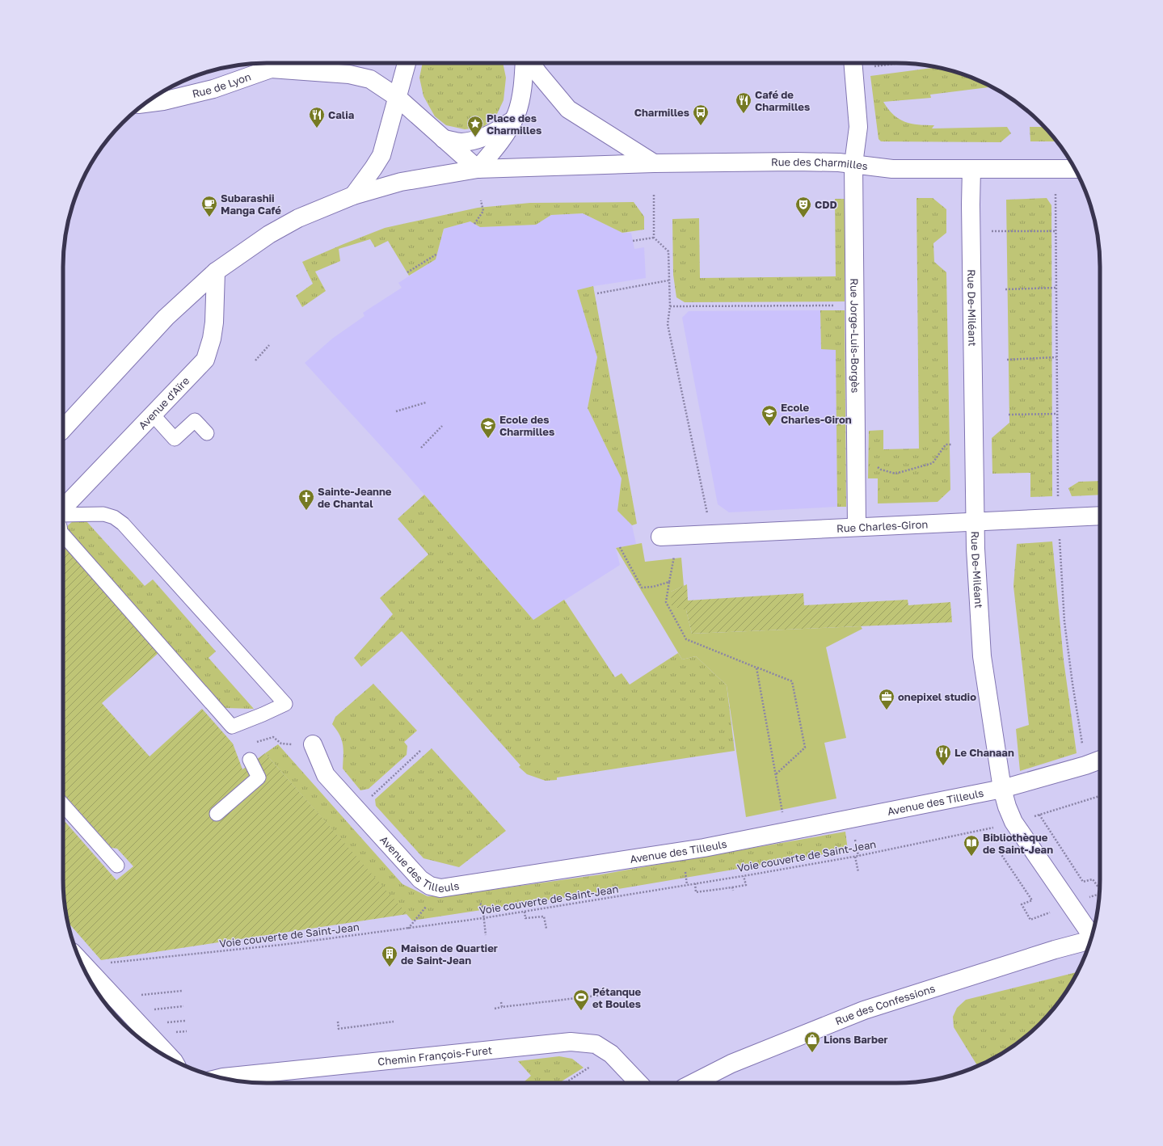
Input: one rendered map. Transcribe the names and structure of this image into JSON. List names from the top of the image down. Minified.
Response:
{"streets":{"street":["Rue de Lyon","Rue des Charmilles","Rue De-Miléant","Rue Jorge-Luis-Borgès","Avenue d'Aïre","Rue Charles-Giron","Avenue des Tilleuls","Rue des Confessions","Chemin François-Furet"],"path":["Voie couverte de Saint-Jean"]},"crossings":[["Rue des Charmilles","Rue De-Miléant"],["Rue des Charmilles","Rue Jorge-Luis-Borgès"],["Rue De-Miléant","Rue Charles-Giron"],["Rue De-Miléant","Avenue des Tilleuls"],["Rue Jorge-Luis-Borgès","Rue Charles-Giron"]],"places":{"restaurant":["Café de Charmilles","Calia","Le Chanaan"],"bus stop":["Charmilles"],"place":["Place des Charmilles"],"cafe":["Subarashii Manga Café"],"theatre":["CDD"],"school or university":["Ecole Charles-Giron","Ecole des Charmilles"],"church":["Sainte-Jeanne de Chantal"],"office":["onepixel studio"],"library":["Bibliothèque de Saint-Jean"],"building":["Maison de Quartier de Saint-Jean"],"sports":["Pétanque et Boules"],"shop":["Lions Barber"]}}
